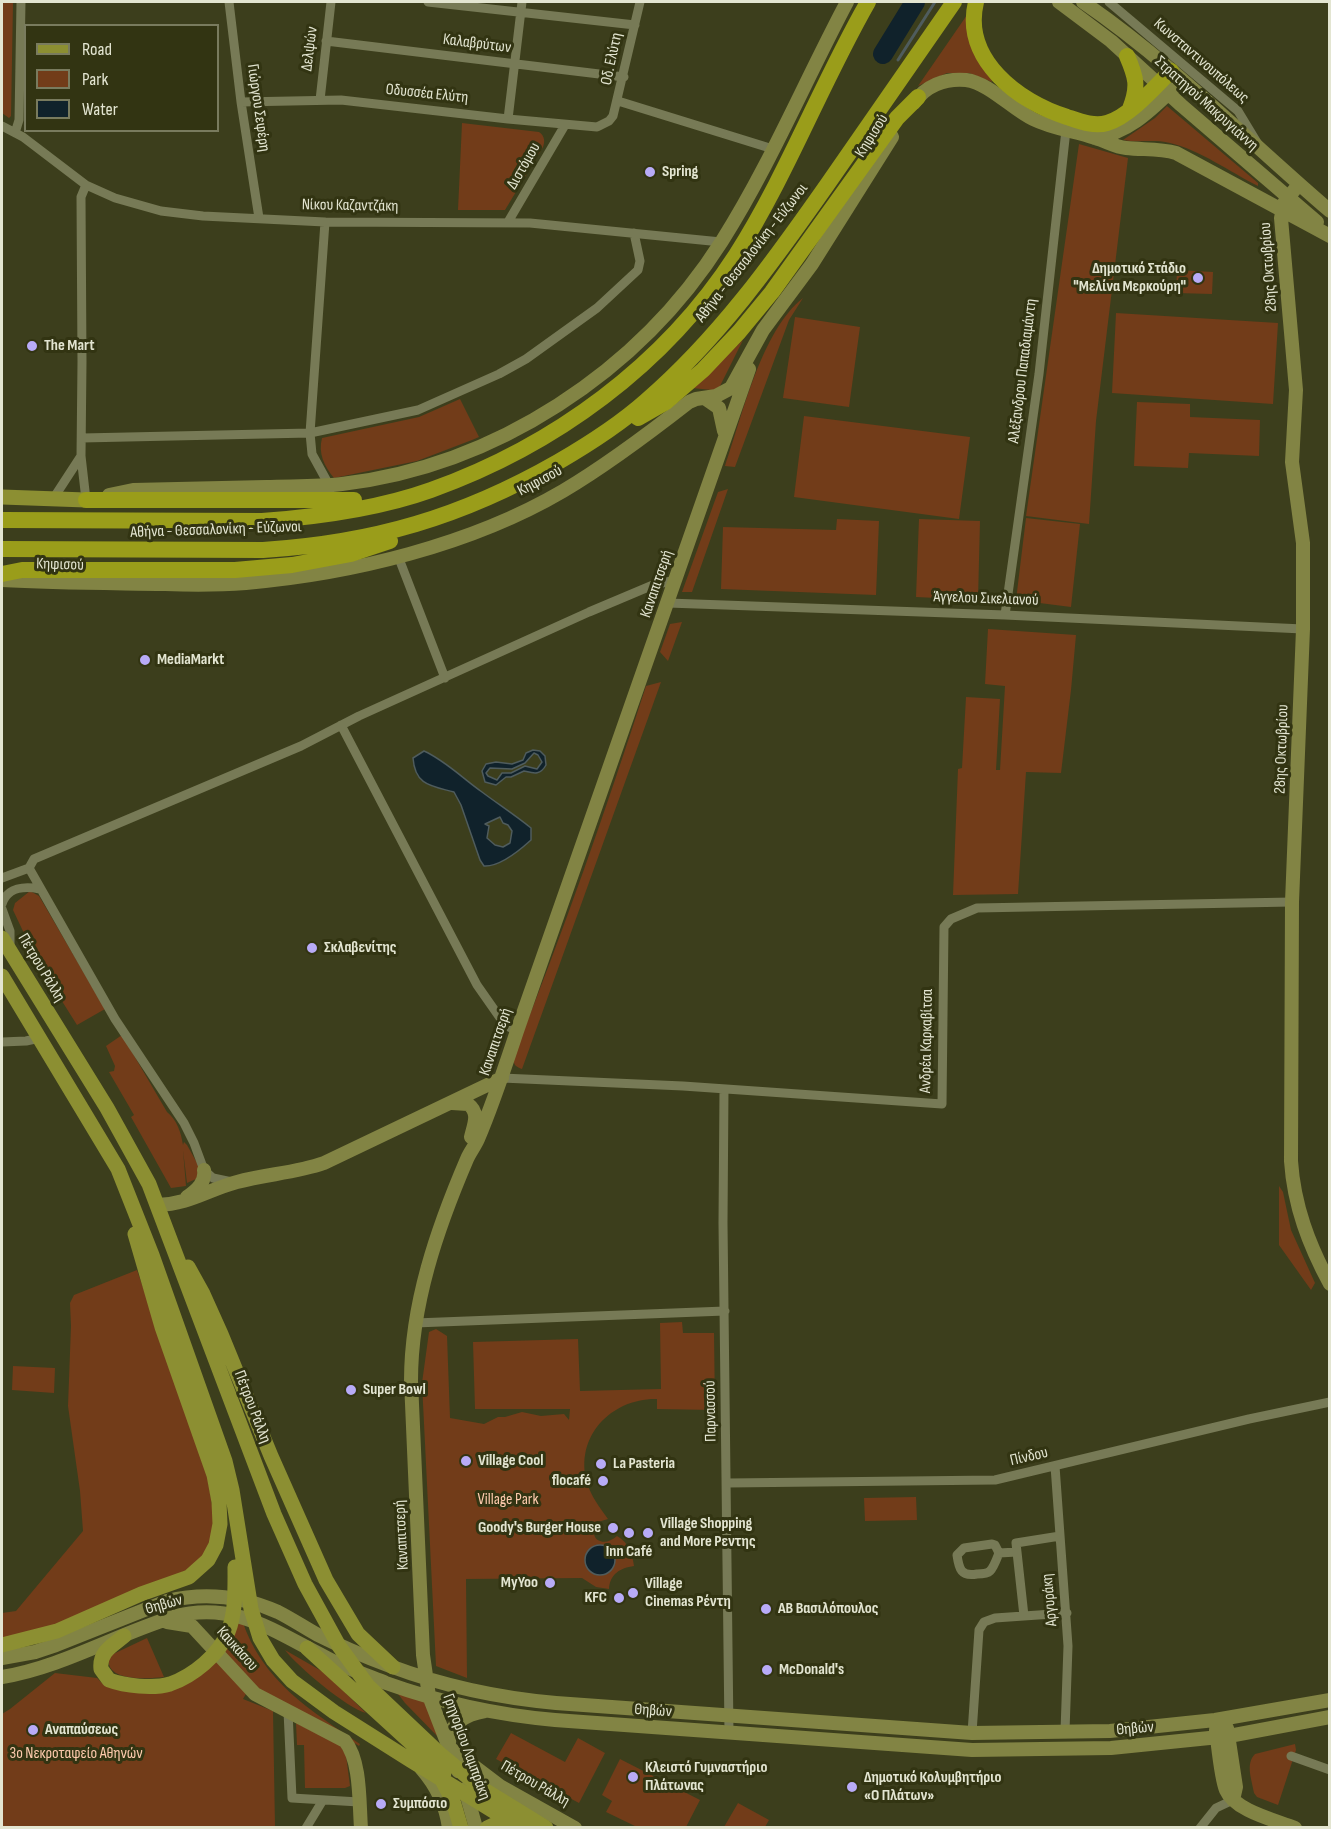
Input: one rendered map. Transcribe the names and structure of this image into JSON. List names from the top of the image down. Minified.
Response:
{"streets":{"highway":["Αθήνα - Θεσσαλονίκη - Εύζωνοι"],"main road":["Πέτρου Ράλλη"],"street":["Καλαβρύτων","Δελψών","Οδ. Ελύτη","Κωνσταντινουπόλεως","Οδυσσέα Ελύτη","Στρατηγού Μακρυγιάννη","Γιώργου Σεφέρη","Κηφισού","Διστόμου","Νίκου Καζαντζάκη","28ης Οκτωβρίου","Αλέξανδρου Παπαδιαμάντη","Καναπιτσερή","Άγγελου Σικελιανού","Ανδρέα Καρκαβίτσα","Παρνασσού","Πίνδου","Αργυράκη","Θηβών","Καυκάσου","Γρηγορίου Λαμπράκη"]},"crossings":[["Καλαβρύτων","Δελψών"],["Καλαβρύτων","Οδ. Ελύτη"],["Δελψών","Οδυσσέα Ελύτη"],["Οδ. Ελύτη","Οδυσσέα Ελύτη"],["Κωνσταντινουπόλεως","Στρατηγού Μακρυγιάννη"],["Οδυσσέα Ελύτη","Γιώργου Σεφέρη"],["Οδυσσέα Ελύτη","Διστόμου"],["Στρατηγού Μακρυγιάννη","28ης Οκτωβρίου"],["Γιώργου Σεφέρη","Νίκου Καζαντζάκη"],["Κηφισού","Καναπιτσερή"],["Διστόμου","Νίκου Καζαντζάκη"],["28ης Οκτωβρίου","Άγγελου Σικελιανού"],["28ης Οκτωβρίου","Ανδρέα Καρκαβίτσα"],["Αλέξανδρου Παπαδιαμάντη","Άγγελου Σικελιανού"],["Καναπιτσερή","Άγγελου Σικελιανού"],["Καναπιτσερή","Ανδρέα Καρκαβίτσα"],["Καναπιτσερή","Θηβών"],["Καναπιτσερή","Γρηγορίου Λαμπράκη"],["Πέτρου Ράλλη","Γρηγορίου Λαμπράκη"],["Ανδρέα Καρκαβίτσα","Παρνασσού"],["Παρνασσού","Πίνδου"],["Παρνασσού","Θηβών"],["Πίνδου","Αργυράκη"],["Αργυράκη","Θηβών"],["Θηβών","Καυκάσου"],["Θηβών","Γρηγορίου Λαμπράκη"]],"parks":["Village Park","3ο Νεκροταφείο Αθηνών"],"places":["Spring","Δημοτικό Στάδιο \"Μελίνα Μερκούρη\"","The Mart","MediaMarkt","Σκλαβενίτης","Super Bowl","Village Cool","La Pasteria","flocafé","Goody's Burger House","Inn Café","Village Shopping and More Ρεντης","MyYoo","Village Cinemas Ρέντη","KFC","ΑΒ Βασιλόπουλος","McDonald's","Αναπαύσεως","Κλειστό Γυμναστήριο Πλάτωνας","Δημοτικό Κολυμβητήριο «Ο Πλάτων»","Συμπόσιο"],"legend":["Road","Park","Water"]}
